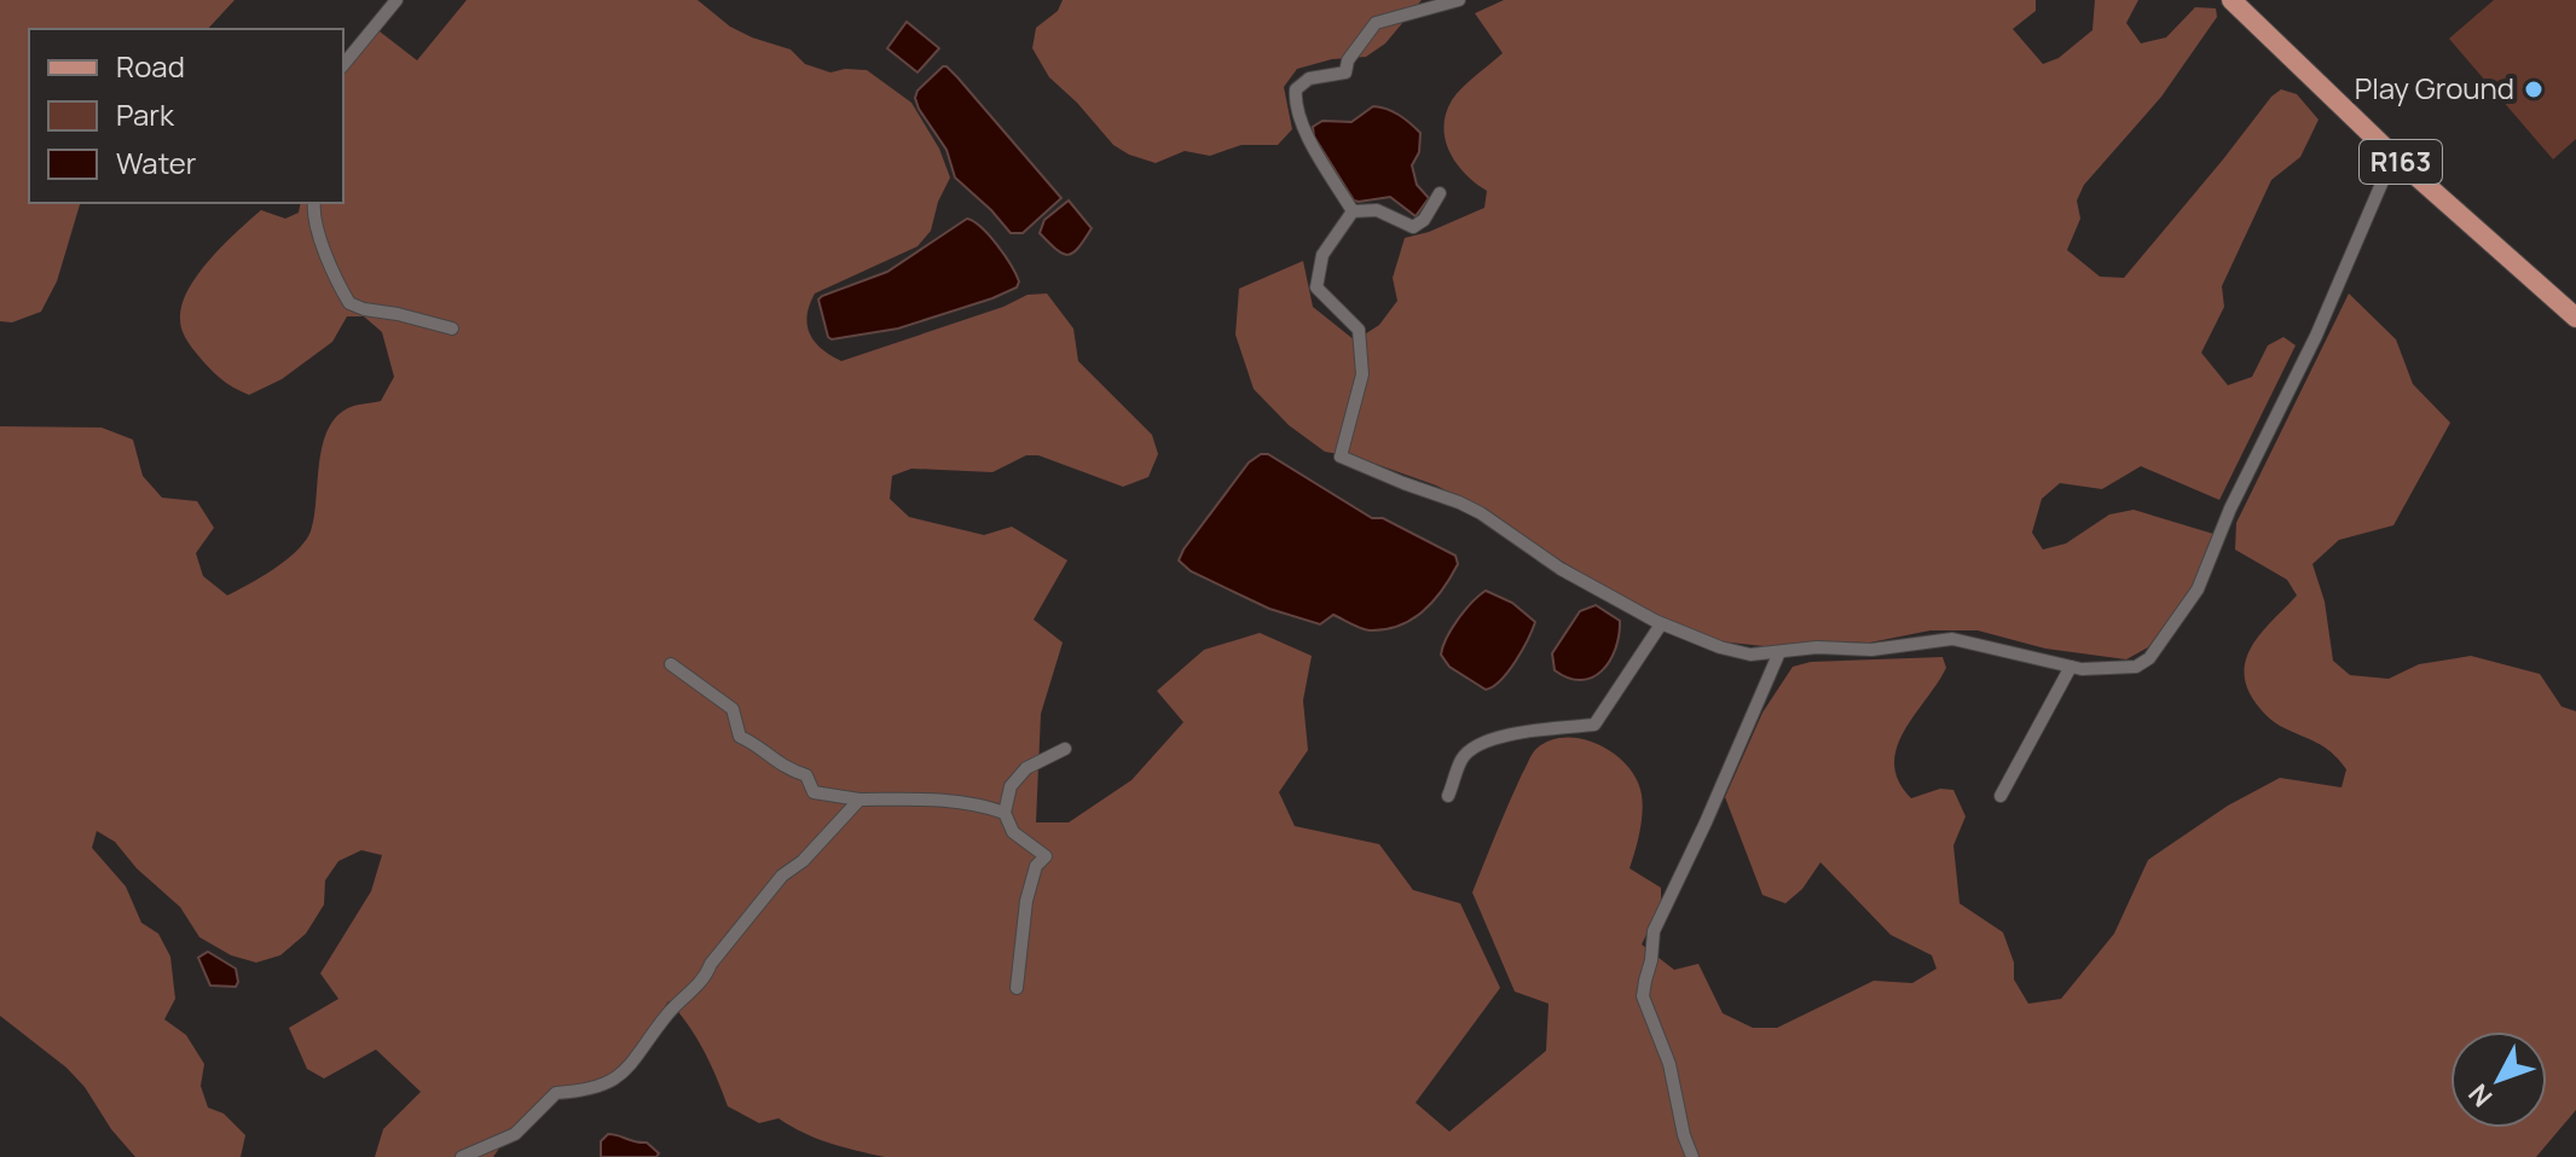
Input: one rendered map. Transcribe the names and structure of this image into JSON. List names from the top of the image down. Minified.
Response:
{"streets":{"main road":["R163"]},"places":["Play Ground"],"legend":["Road","Park","Water"],"north":"bottom left"}
